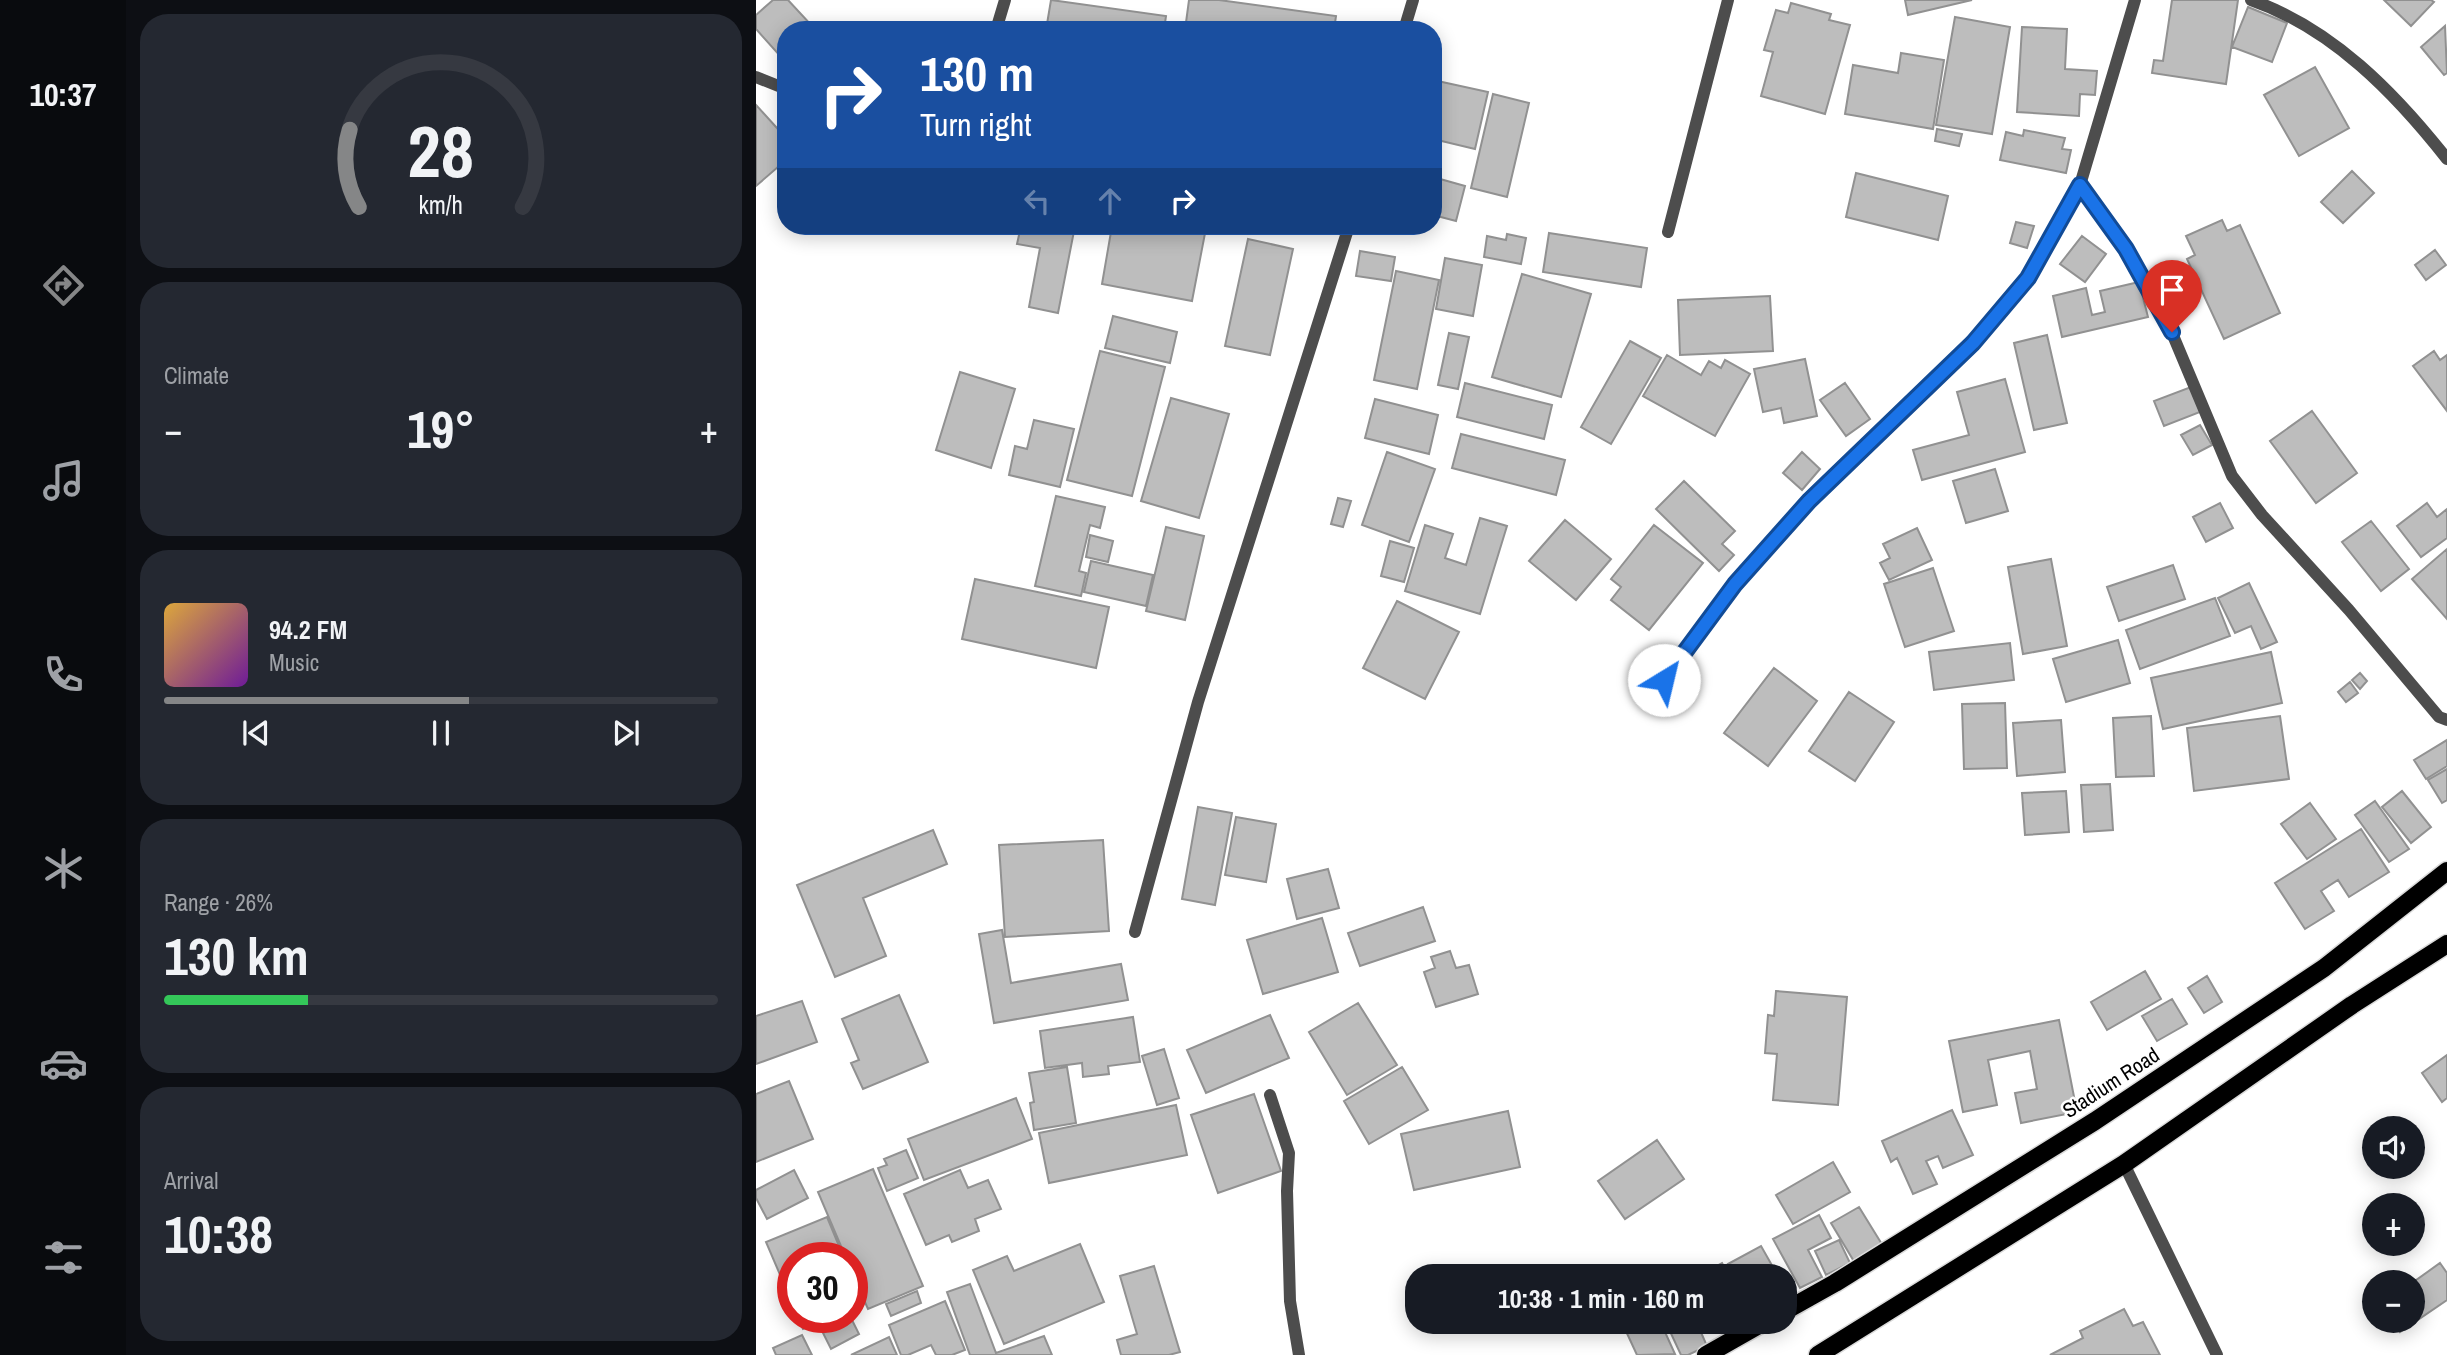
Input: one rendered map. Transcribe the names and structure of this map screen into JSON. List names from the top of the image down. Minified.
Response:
{"streets":{"main road":["Stadium Road"]},"page":{"tabs":"10:37","turn":["130 m","Turn right"],"tile":["Climate",["Range · 26%","130 km"],["Arrival","10:38"]],"heat":["−","19°","+"],"song":["94.2 FM","Music"],"map_buttons":["+","−"],"limit":"30","trip":"10:38 · 1 min · 160 m","gauge":["28","km/h"]}}
